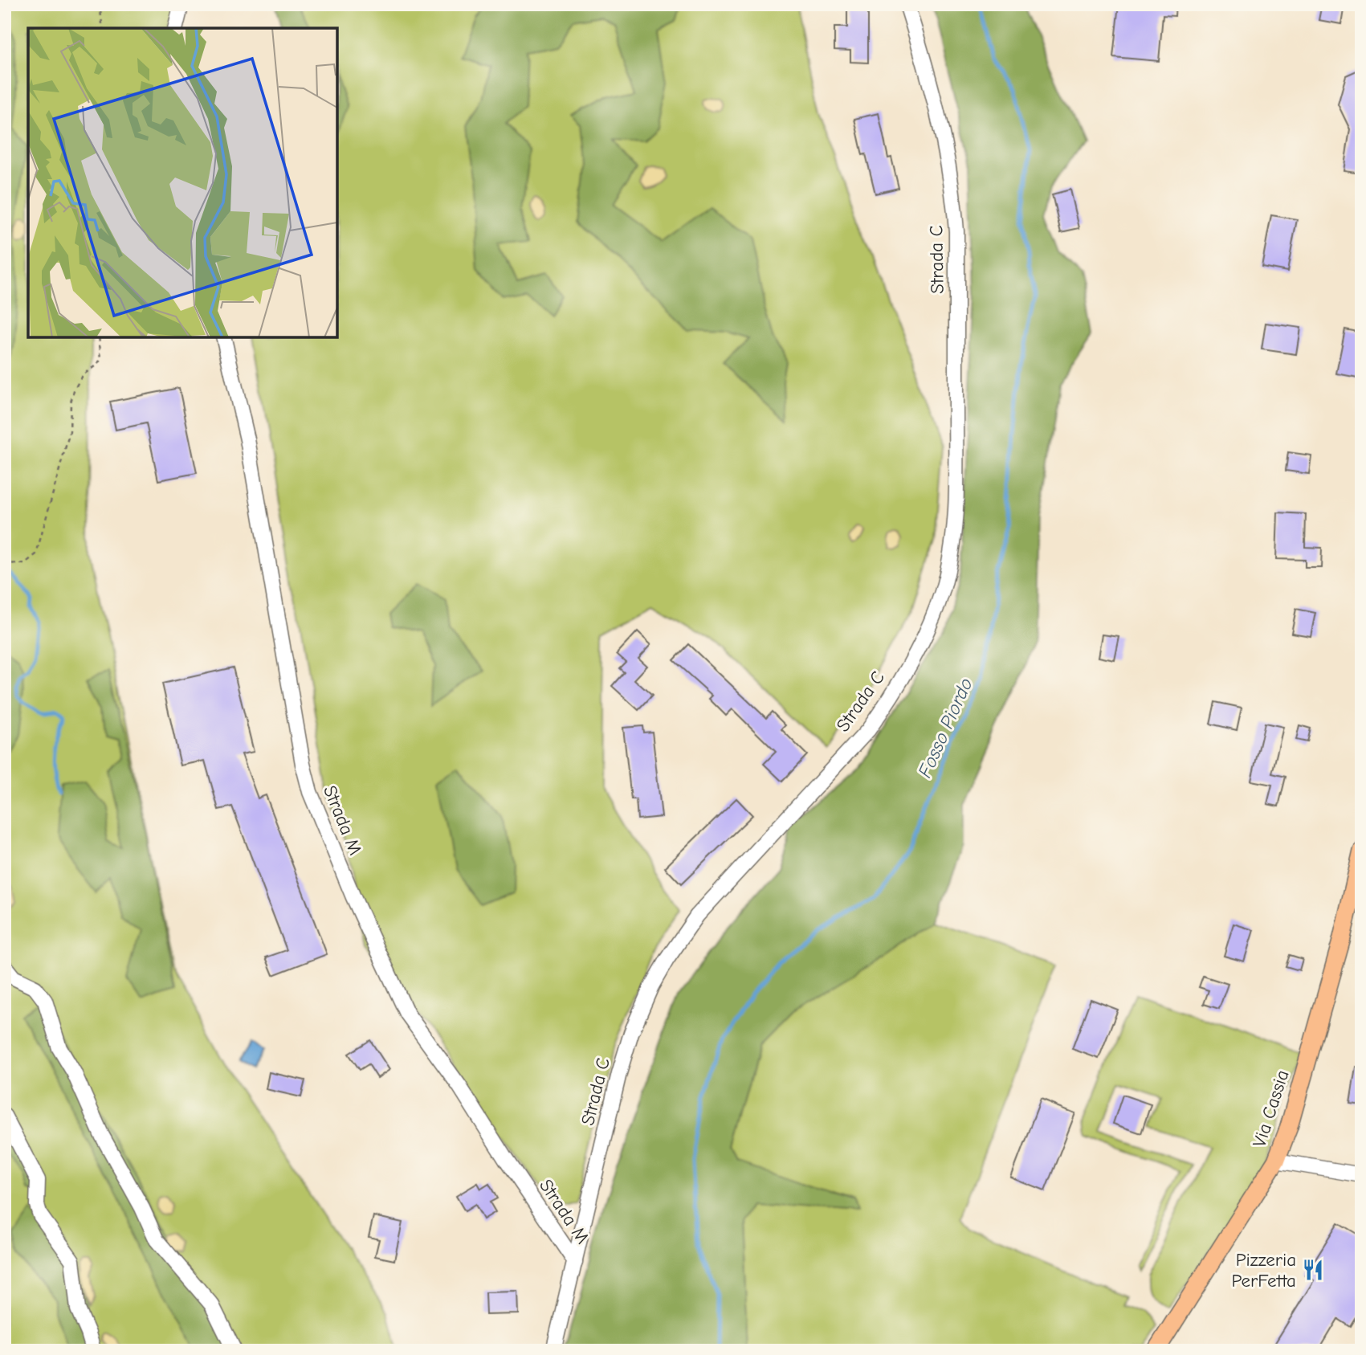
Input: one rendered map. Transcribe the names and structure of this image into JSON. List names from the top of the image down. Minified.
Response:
{"streets":{"main road":["Via Cassia"],"street":["Strada C","Strada M"]},"crossings":[["Strada C","Strada M"]],"water":["Fosso Piordo"],"places":{"restaurant":["Pizzeria PerFetta"]}}
